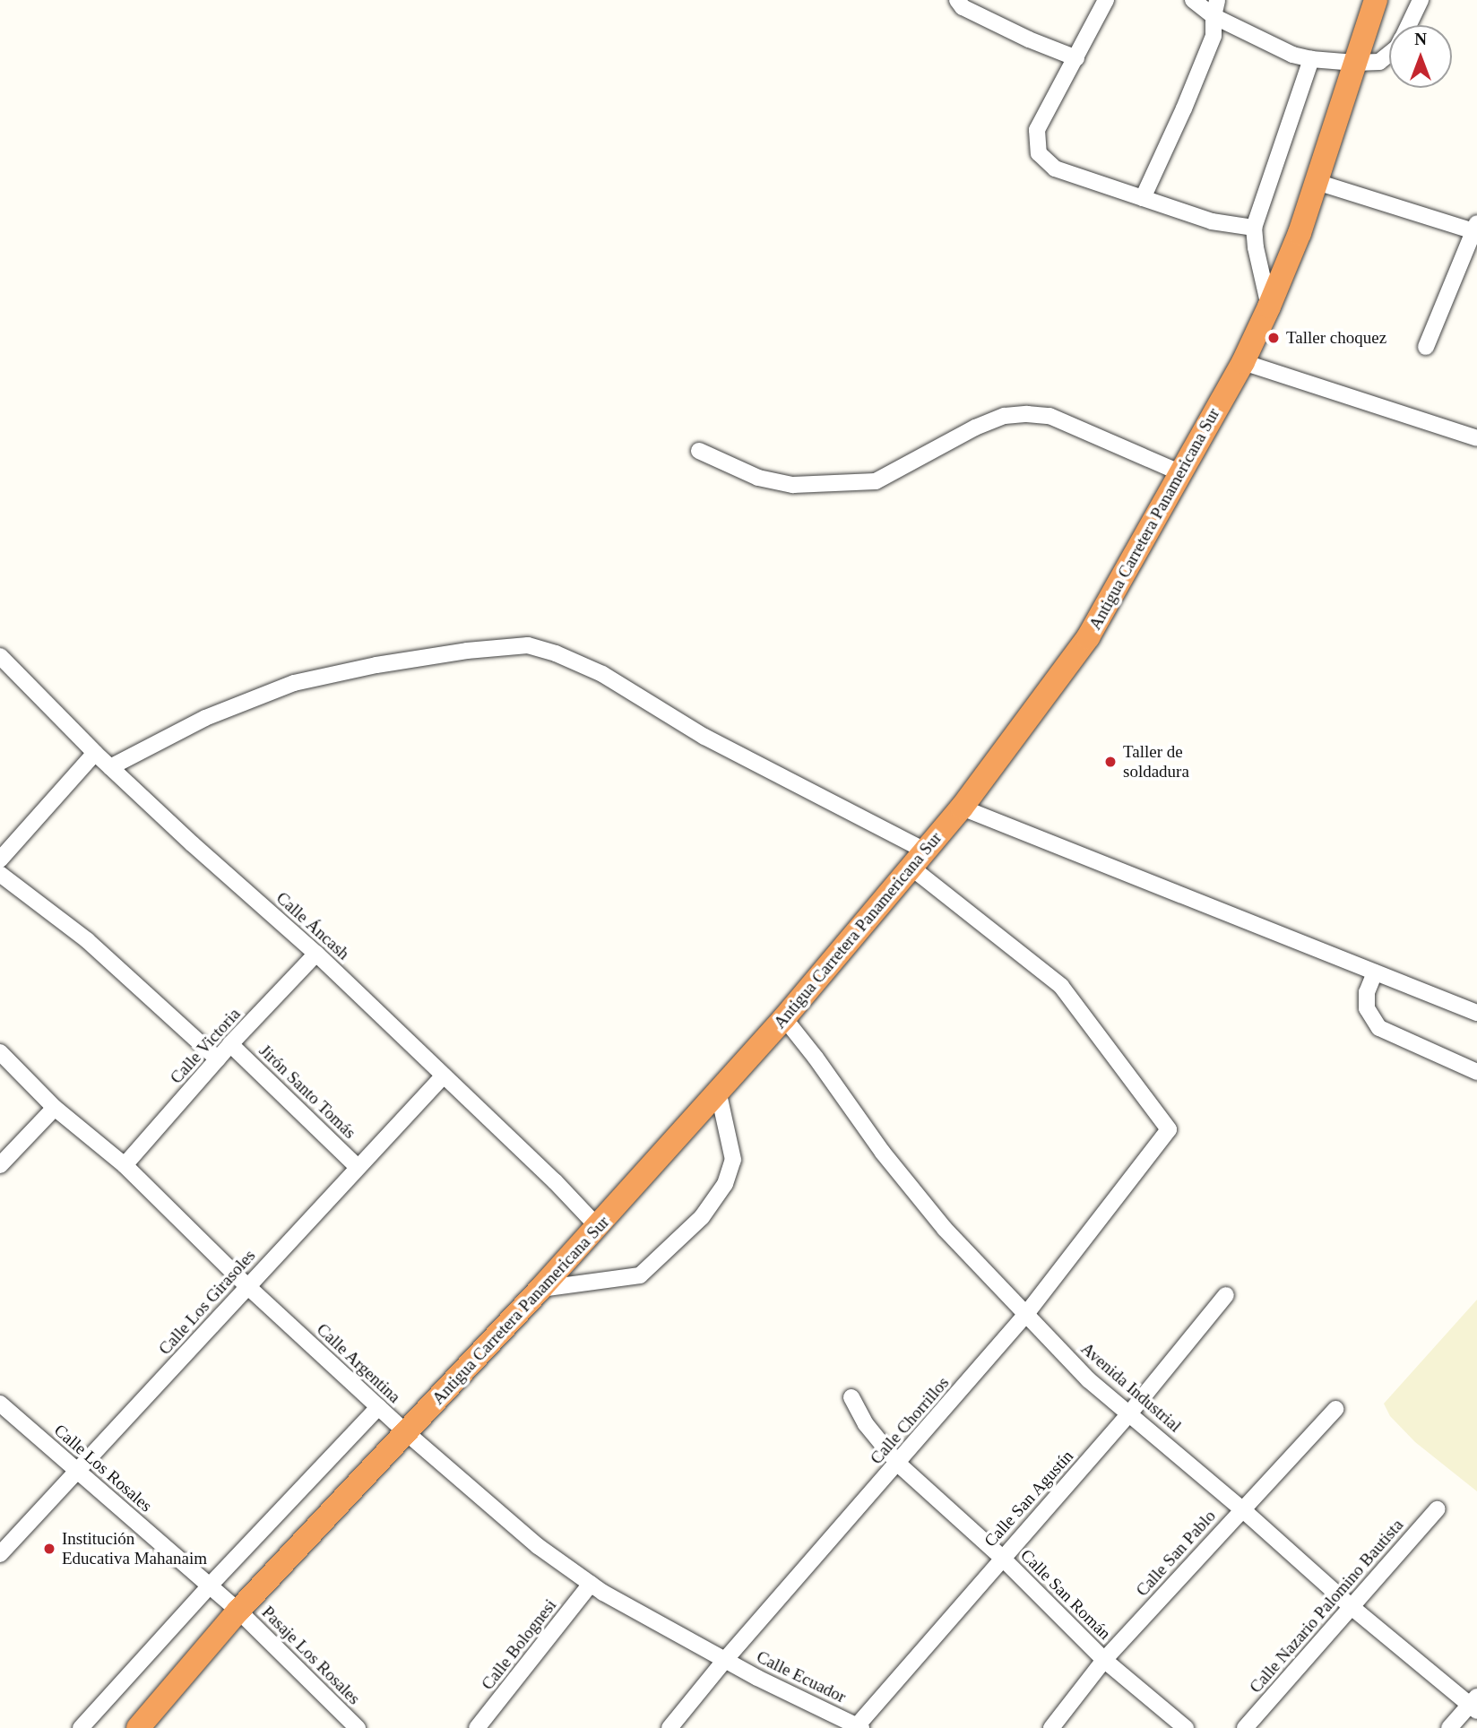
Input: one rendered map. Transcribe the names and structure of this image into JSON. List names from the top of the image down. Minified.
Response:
{"streets":{"highway":["Antigua Carretera Panamericana Sur"],"street":["Calle Áncash","Calle Victoria","Jirón Santo Tomás","Calle Los Girasoles","Calle Argentina","Avenida Industrial","Calle Chorrillos","Calle Los Rosales","Calle San Agustín","Calle San Pablo","Calle San Román","Calle Nazario Palomino Bautista","Calle Bolognesi","Pasaje Los Rosales","Calle Ecuador"]},"crossings":[["Antigua Carretera Panamericana Sur","Calle Áncash"],["Antigua Carretera Panamericana Sur","Calle Argentina"],["Antigua Carretera Panamericana Sur","Avenida Industrial"],["Antigua Carretera Panamericana Sur","Calle Chorrillos"],["Antigua Carretera Panamericana Sur","Calle Los Rosales"],["Antigua Carretera Panamericana Sur","Pasaje Los Rosales"],["Calle Áncash","Calle Victoria"],["Calle Áncash","Calle Los Girasoles"],["Calle Victoria","Jirón Santo Tomás"],["Calle Victoria","Calle Argentina"],["Jirón Santo Tomás","Calle Los Girasoles"],["Calle Los Girasoles","Calle Argentina"],["Calle Los Girasoles","Calle Los Rosales"],["Calle Argentina","Calle Chorrillos"],["Calle Argentina","Calle Bolognesi"],["Calle Argentina","Calle Ecuador"],["Avenida Industrial","Calle Chorrillos"],["Avenida Industrial","Calle San Agustín"],["Avenida Industrial","Calle San Pablo"],["Avenida Industrial","Calle Nazario Palomino Bautista"],["Calle Chorrillos","Calle San Román"],["Calle Chorrillos","Calle Ecuador"],["Calle Los Rosales","Pasaje Los Rosales"],["Calle San Agustín","Calle San Román"],["Calle San Agustín","Calle Ecuador"],["Calle San Pablo","Calle San Román"]],"places":["Taller choquez","Taller de soldadura","Institución Educativa Mahanaim"],"north":"top"}
